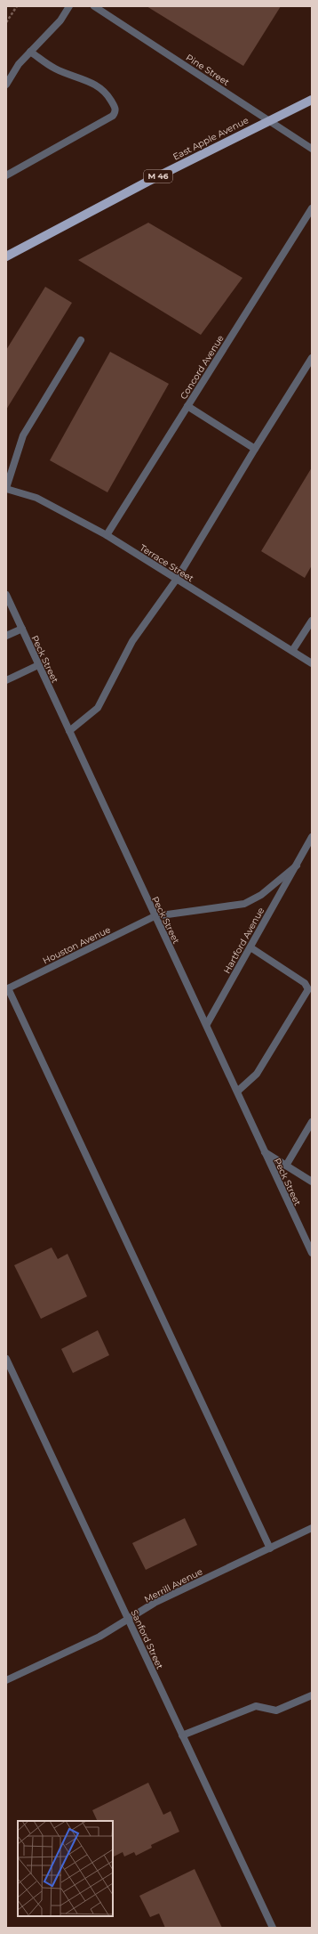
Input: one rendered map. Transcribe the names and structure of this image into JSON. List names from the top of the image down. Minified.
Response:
{"streets":{"main road":["East Apple Avenue","M 46"],"street":["Pine Street","Concord Avenue","Terrace Street","Peck Street","Hartford Avenue","Houston Avenue","Merrill Avenue","Sanford Street"]},"crossings":[["Pine Street","East Apple Avenue"],["Concord Avenue","Terrace Street"],["Peck Street","Hartford Avenue"],["Peck Street","Houston Avenue"],["Hartford Avenue","Houston Avenue"],["Merrill Avenue","Sanford Street"]]}
